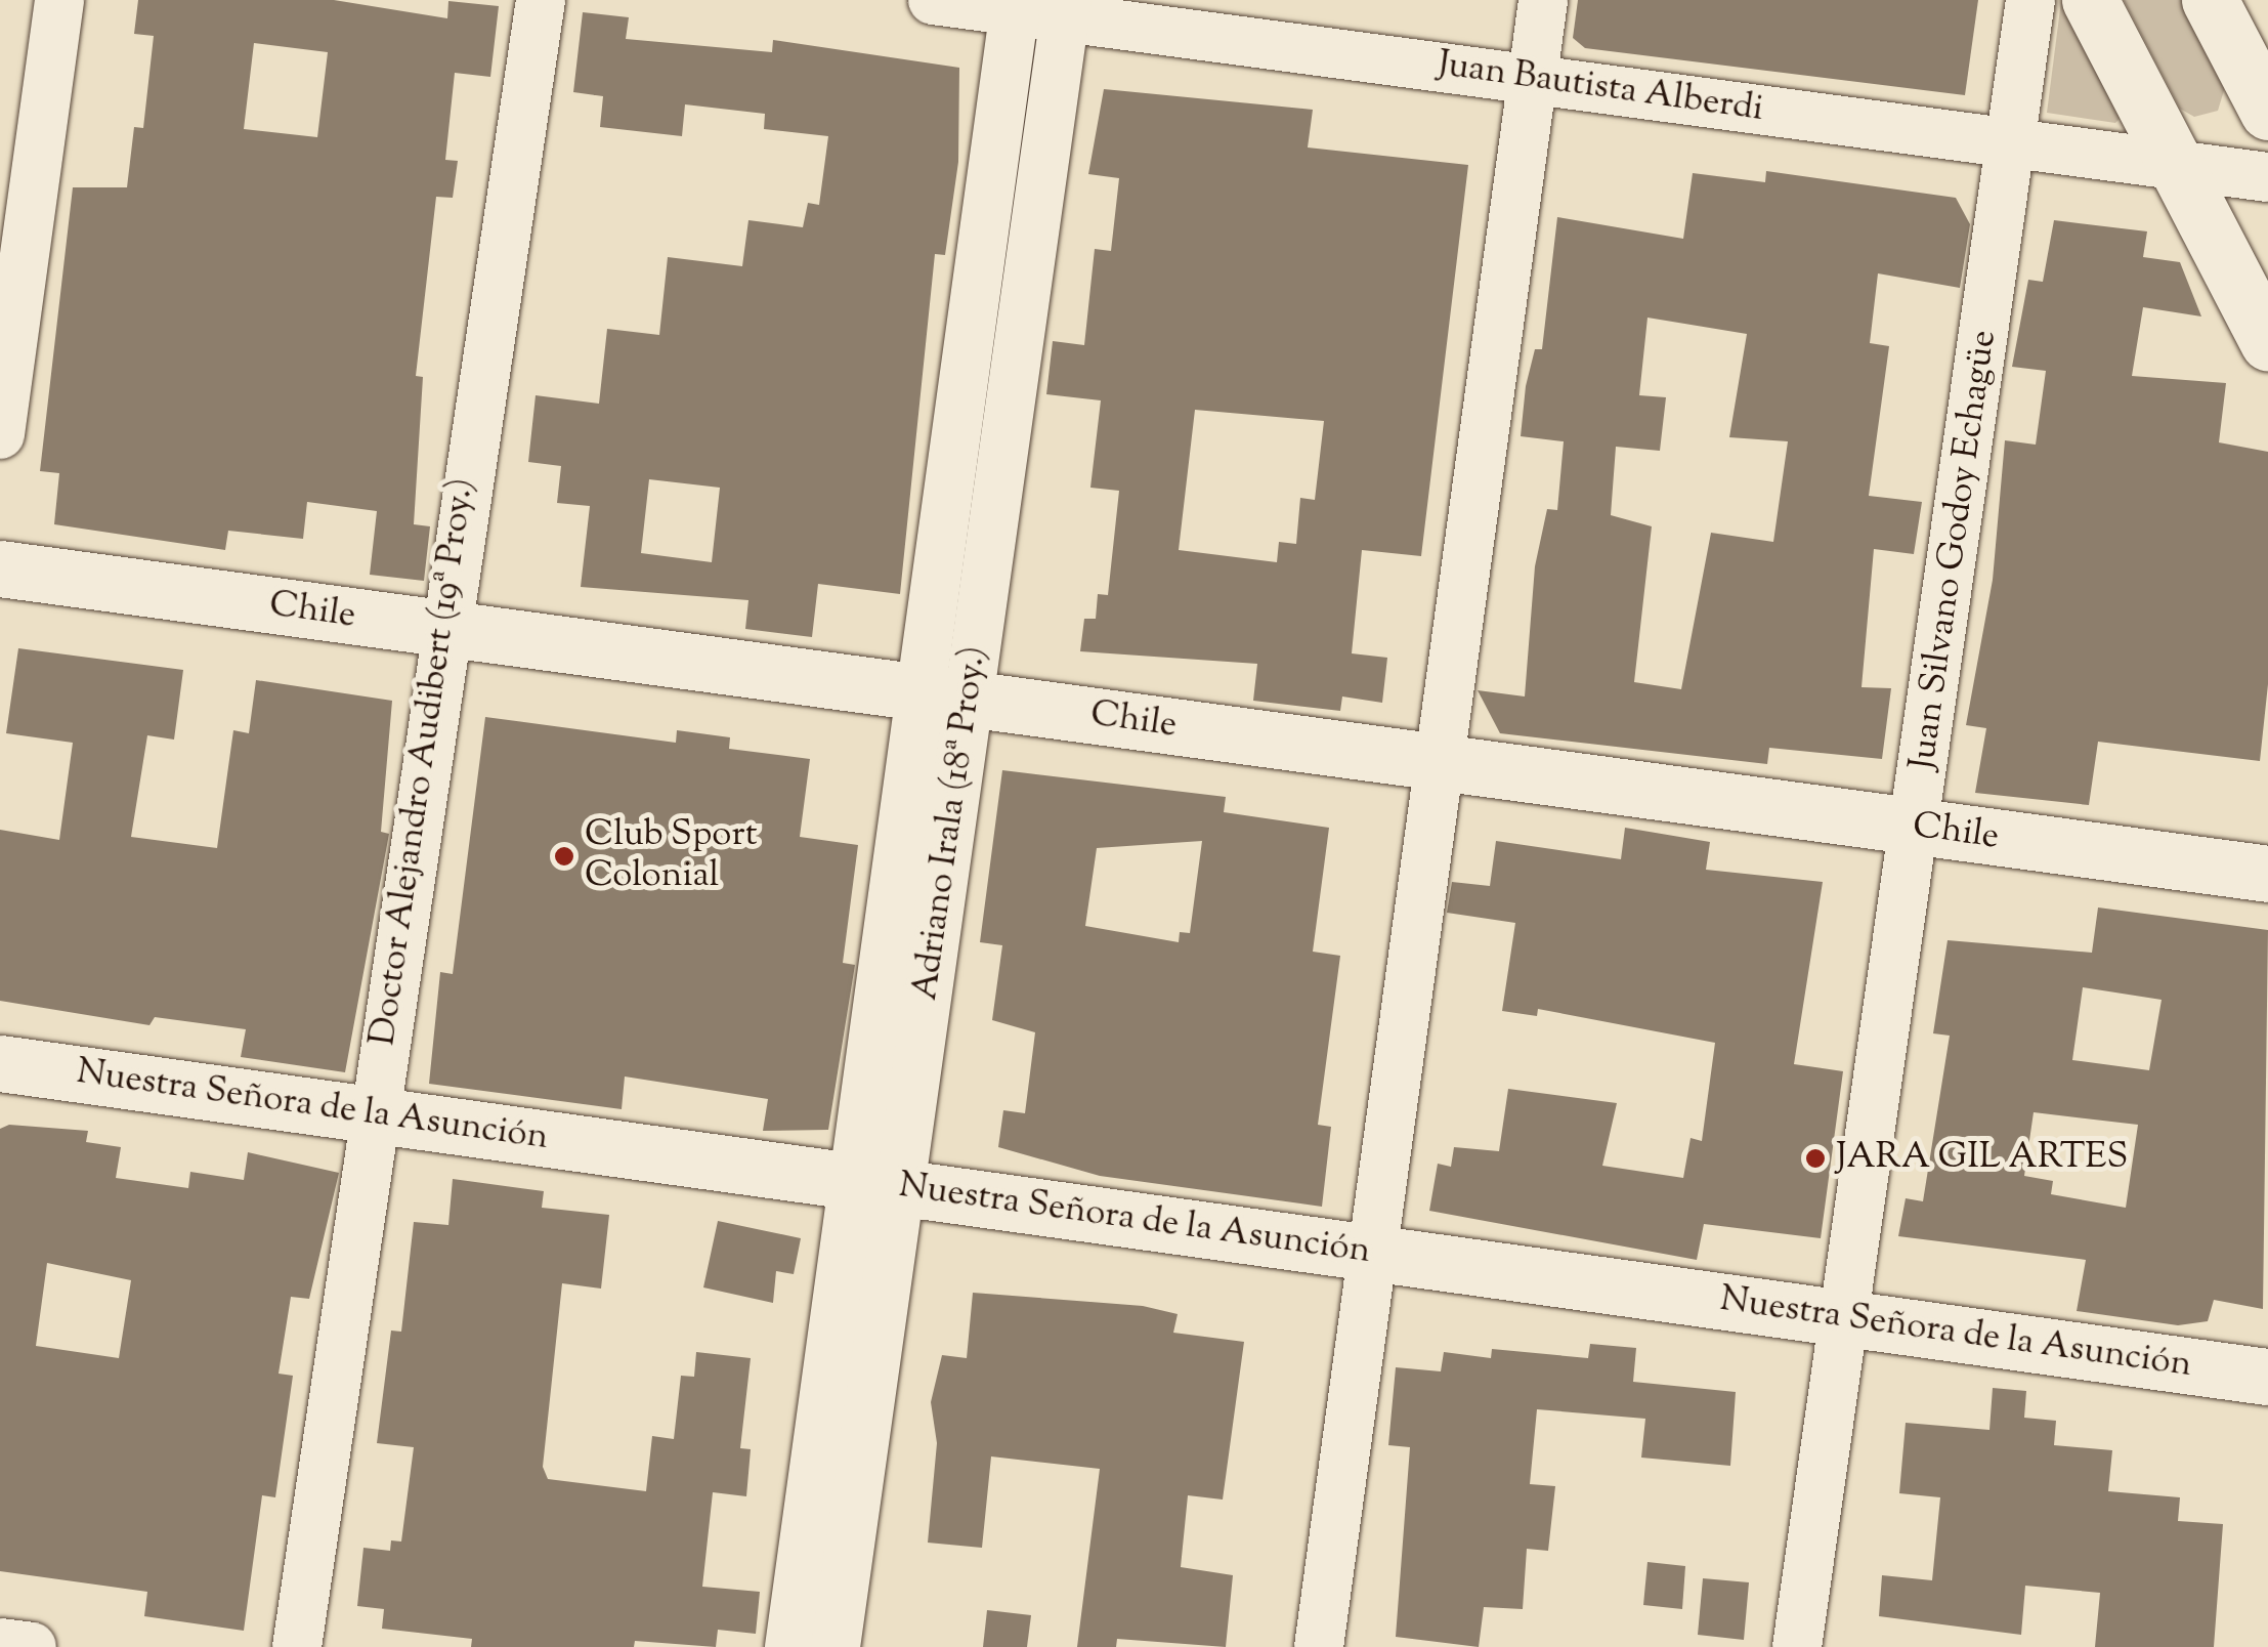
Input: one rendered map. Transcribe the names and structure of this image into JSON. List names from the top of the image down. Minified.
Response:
{"streets":{"street":["Juan Bautista Alberdi","Juan Silvano Godoy Echagüe","Chile","Doctor Alejandro Audibert (19ª Proy.)","Adriano Irala (18ª Proy.)","Nuestra Señora de la Asunción"]},"crossings":[["Juan Bautista Alberdi","Juan Silvano Godoy Echagüe"],["Juan Bautista Alberdi","Adriano Irala (18ª Proy.)"],["Juan Silvano Godoy Echagüe","Chile"],["Juan Silvano Godoy Echagüe","Nuestra Señora de la Asunción"],["Chile","Doctor Alejandro Audibert (19ª Proy.)"],["Chile","Adriano Irala (18ª Proy.)"],["Doctor Alejandro Audibert (19ª Proy.)","Nuestra Señora de la Asunción"],["Adriano Irala (18ª Proy.)","Nuestra Señora de la Asunción"]],"places":["Club Sport Colonial","JARA GIL ARTES"]}
